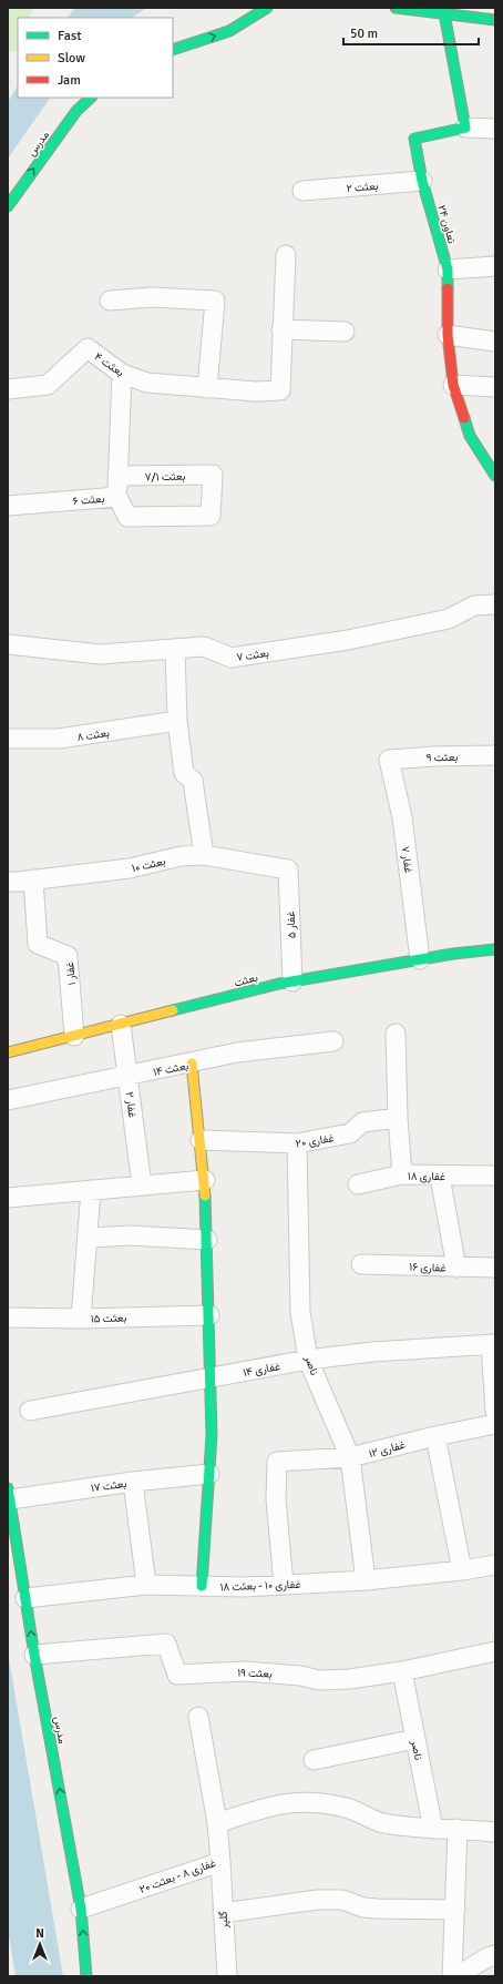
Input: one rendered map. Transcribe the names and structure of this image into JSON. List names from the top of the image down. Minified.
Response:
{"streets":{"street":["مدرس","بعثت ۲","تعاون ۲۴","بعثت ۴","بعثت ۷/۱","بعثت ۶","بعثت ۷","بعثت ۸","بعثت ۹","غفار ۷","بعثت ۱۰","غفار ۵","غفار ۱","بعثت","بعثت ۱۴","غفار ۲","غفاری ۲۰","غفاری ۱۸","غفاری ۱۶","بعثت ۱۵","ناصر","غفاری ۱۴","غفاری ۱۲","بعثت ۱۷","غفاری ۱۰ - بعثت ۱۸","بعثت ۱۹","غفاری ۸ - بعثت ۲۰","گلپر"]},"crossings":[["مدرس","بعثت ۱۷"],["مدرس","غفاری ۱۰ - بعثت ۱۸"],["مدرس","بعثت ۱۹"],["مدرس","غفاری ۸ - بعثت ۲۰"],["بعثت ۲","تعاون ۲۴"],["بعثت ۷/۱","بعثت ۶"],["بعثت ۹","غفار ۷"],["غفار ۷","بعثت"],["بعثت ۱۰","غفار ۵"],["بعثت ۱۰","غفار ۱"],["غفار ۵","بعثت"],["غفار ۱","بعثت"],["بعثت","غفار ۲"],["بعثت ۱۴","غفار ۲"],["غفاری ۲۰","ناصر"],["ناصر","غفاری ۱۴"],["ناصر","غفاری ۱۲"],["ناصر","غفاری ۱۰ - بعثت ۱۸"],["ناصر","بعثت ۱۹"],["غفاری ۱۲","غفاری ۱۰ - بعثت ۱۸"],["غفاری ۸ - بعثت ۲۰","گلپر"]],"one_way":["مدرس"],"legend":["Fast","Slow","Jam"],"scale_bar":"50 m","north":"top"}
